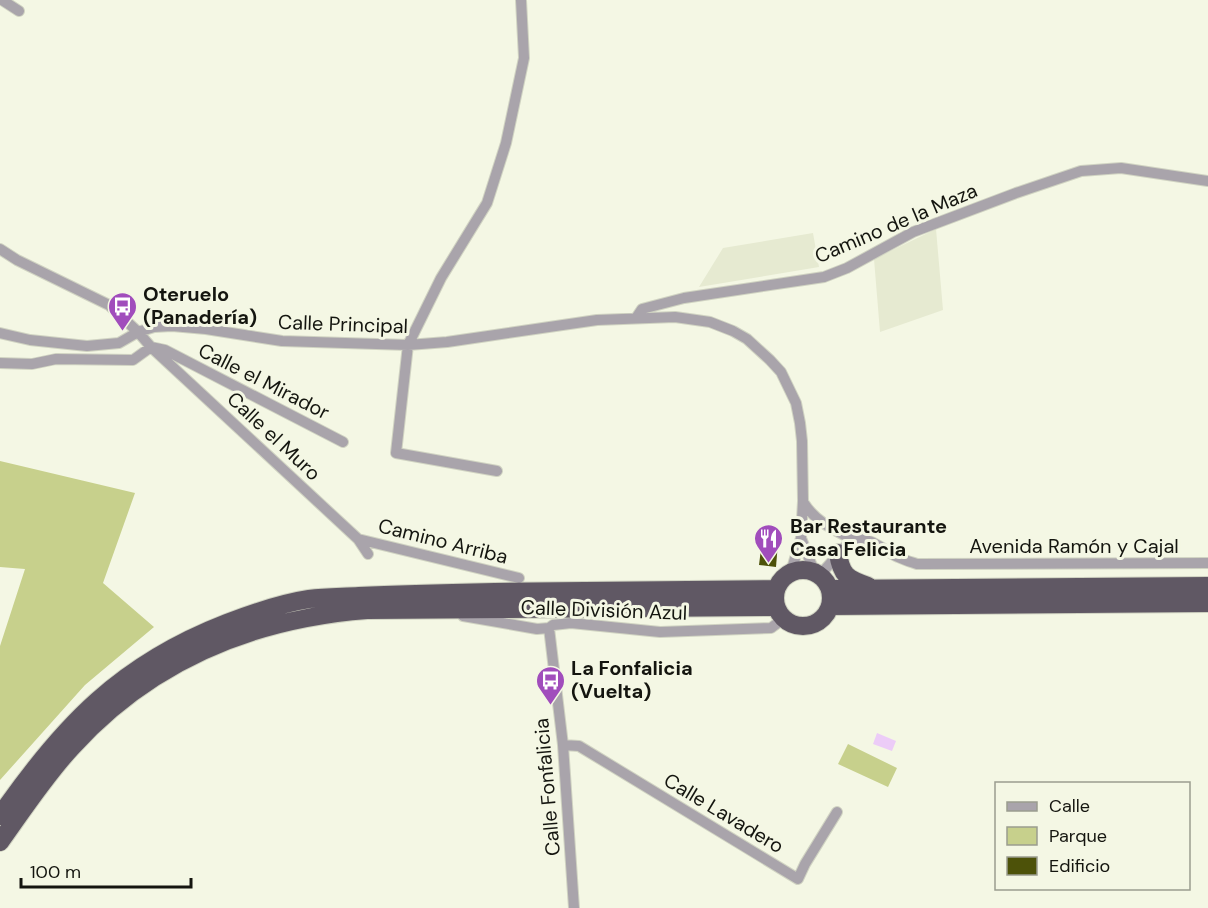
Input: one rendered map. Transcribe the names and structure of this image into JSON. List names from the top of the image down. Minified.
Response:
{"streets":{"street":["Camino de la Maza","Calle Principal","Calle el Mirador","Calle el Muro","Camino Arriba","Avenida Ramón y Cajal","Calle División Azul","Calle Fonfalicia","Calle Lavadero"]},"crossings":[["Camino de la Maza","Calle Principal"],["Calle Principal","Calle el Mirador"],["Calle Principal","Avenida Ramón y Cajal"],["Calle el Mirador","Calle el Muro"],["Calle el Muro","Camino Arriba"],["Calle División Azul","Calle Fonfalicia"],["Calle Fonfalicia","Calle Lavadero"]],"places":{"bus stop":["Oteruelo (Panadería)","La Fonfalicia (Vuelta)"],"restaurant":["Bar Restaurante Casa Felicia"]},"legend":["Calle","Parque","Edificio"],"scale_bar":"100 m"}
